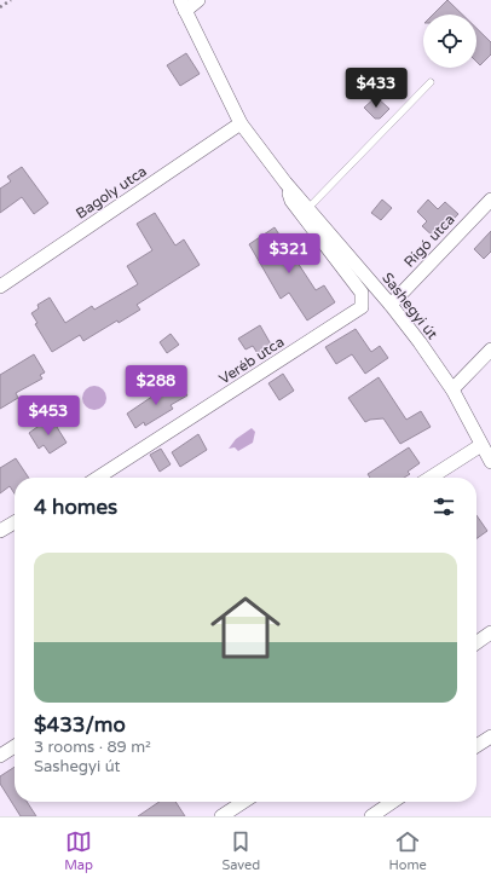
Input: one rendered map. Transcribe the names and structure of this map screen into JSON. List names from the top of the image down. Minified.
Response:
{"streets":{"street":["Bagoly utca","Rigó utca","Sashegyi út","Veréb utca"]},"crossings":[["Bagoly utca","Sashegyi út"],["Rigó utca","Sashegyi út"],["Sashegyi út","Veréb utca"]],"page":{"price":["$433","$321","$288","$453"],"heading":"4 homes","list":[{"name":"$433/mo","note":"3 rooms · 89 m² · Sashegyi út"}],"tabs":["Map","Saved","Home"]}}
